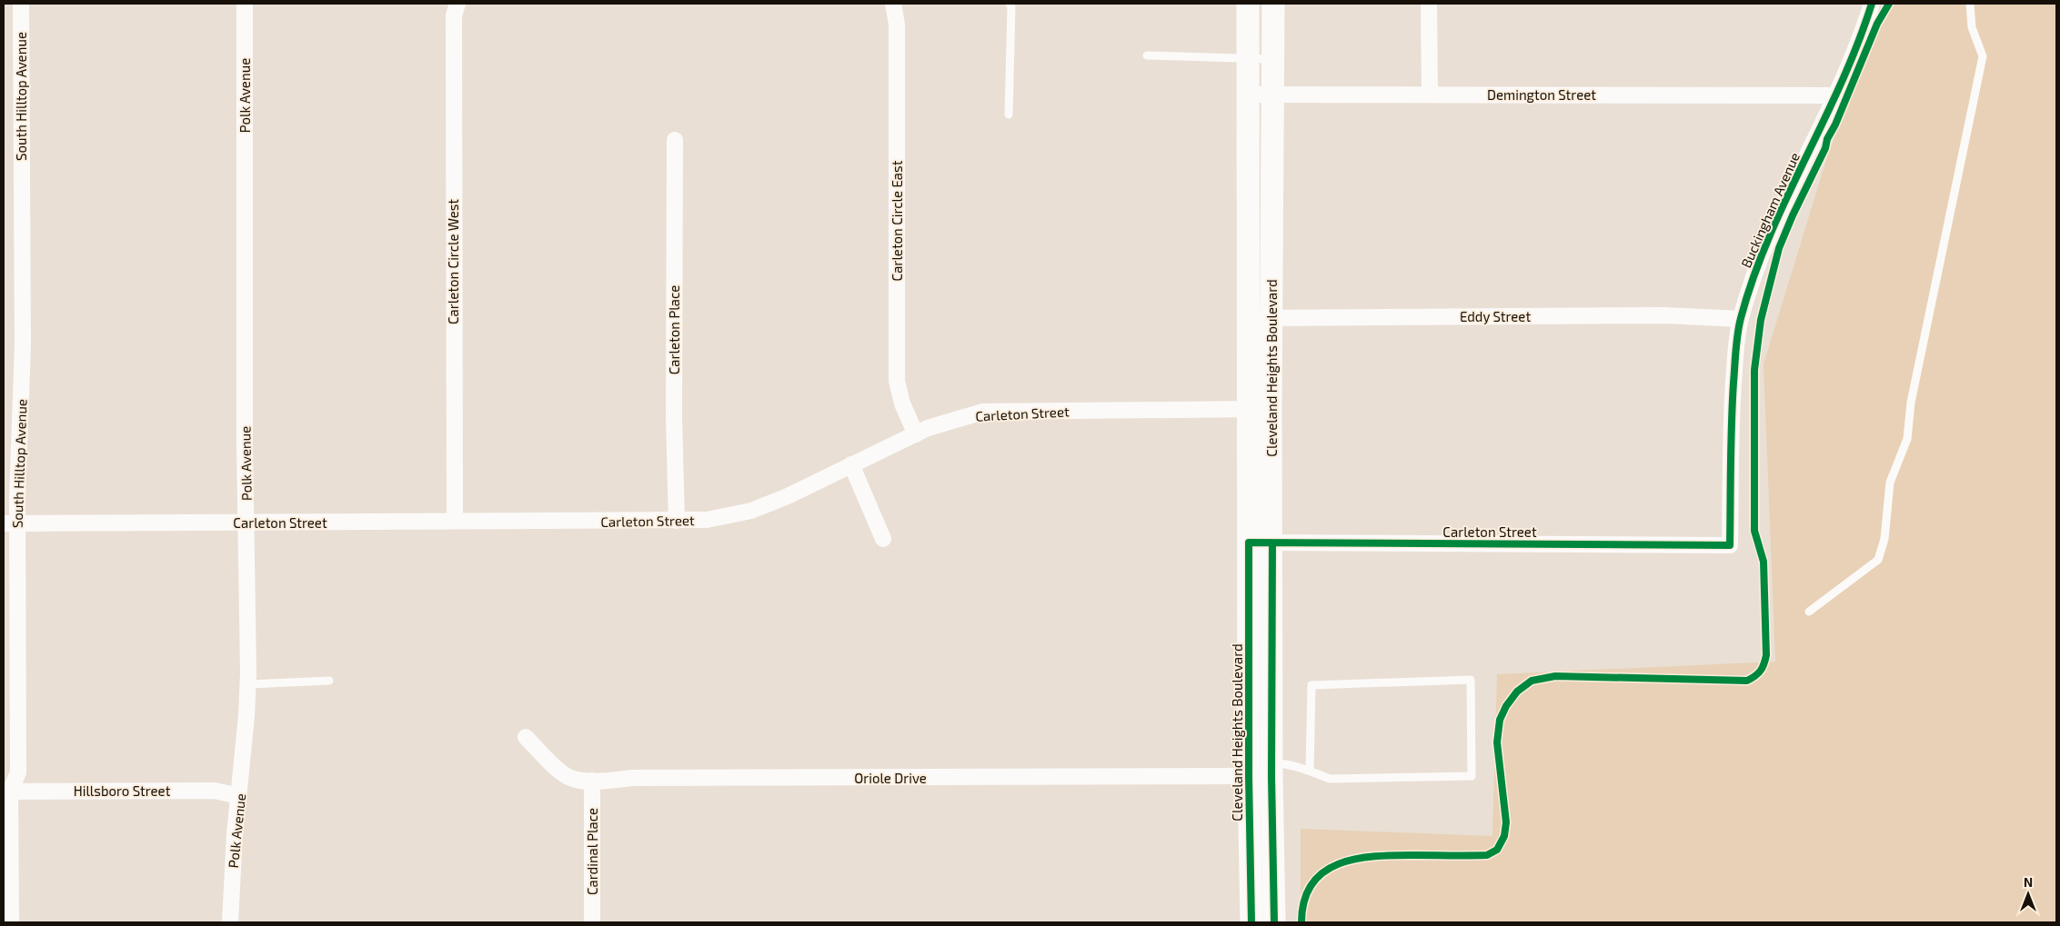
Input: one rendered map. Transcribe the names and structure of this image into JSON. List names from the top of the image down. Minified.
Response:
{"streets":{"street":["Demington Street","Polk Avenue","South Hilltop Avenue","Buckingham Avenue","Carleton Circle East","Carleton Circle West","Eddy Street","Carleton Place","Cleveland Heights Boulevard","Carleton Street","Oriole Drive","Hillsboro Street","Cardinal Place"]},"crossings":[["Demington Street","Buckingham Avenue"],["Demington Street","Cleveland Heights Boulevard"],["Polk Avenue","Carleton Street"],["Polk Avenue","Hillsboro Street"],["South Hilltop Avenue","Carleton Street"],["South Hilltop Avenue","Hillsboro Street"],["Buckingham Avenue","Eddy Street"],["Buckingham Avenue","Carleton Street"],["Carleton Circle East","Carleton Street"],["Carleton Circle West","Carleton Street"],["Eddy Street","Cleveland Heights Boulevard"],["Carleton Place","Carleton Street"],["Cleveland Heights Boulevard","Carleton Street"],["Cleveland Heights Boulevard","Oriole Drive"],["Oriole Drive","Cardinal Place"]],"north":"top"}
